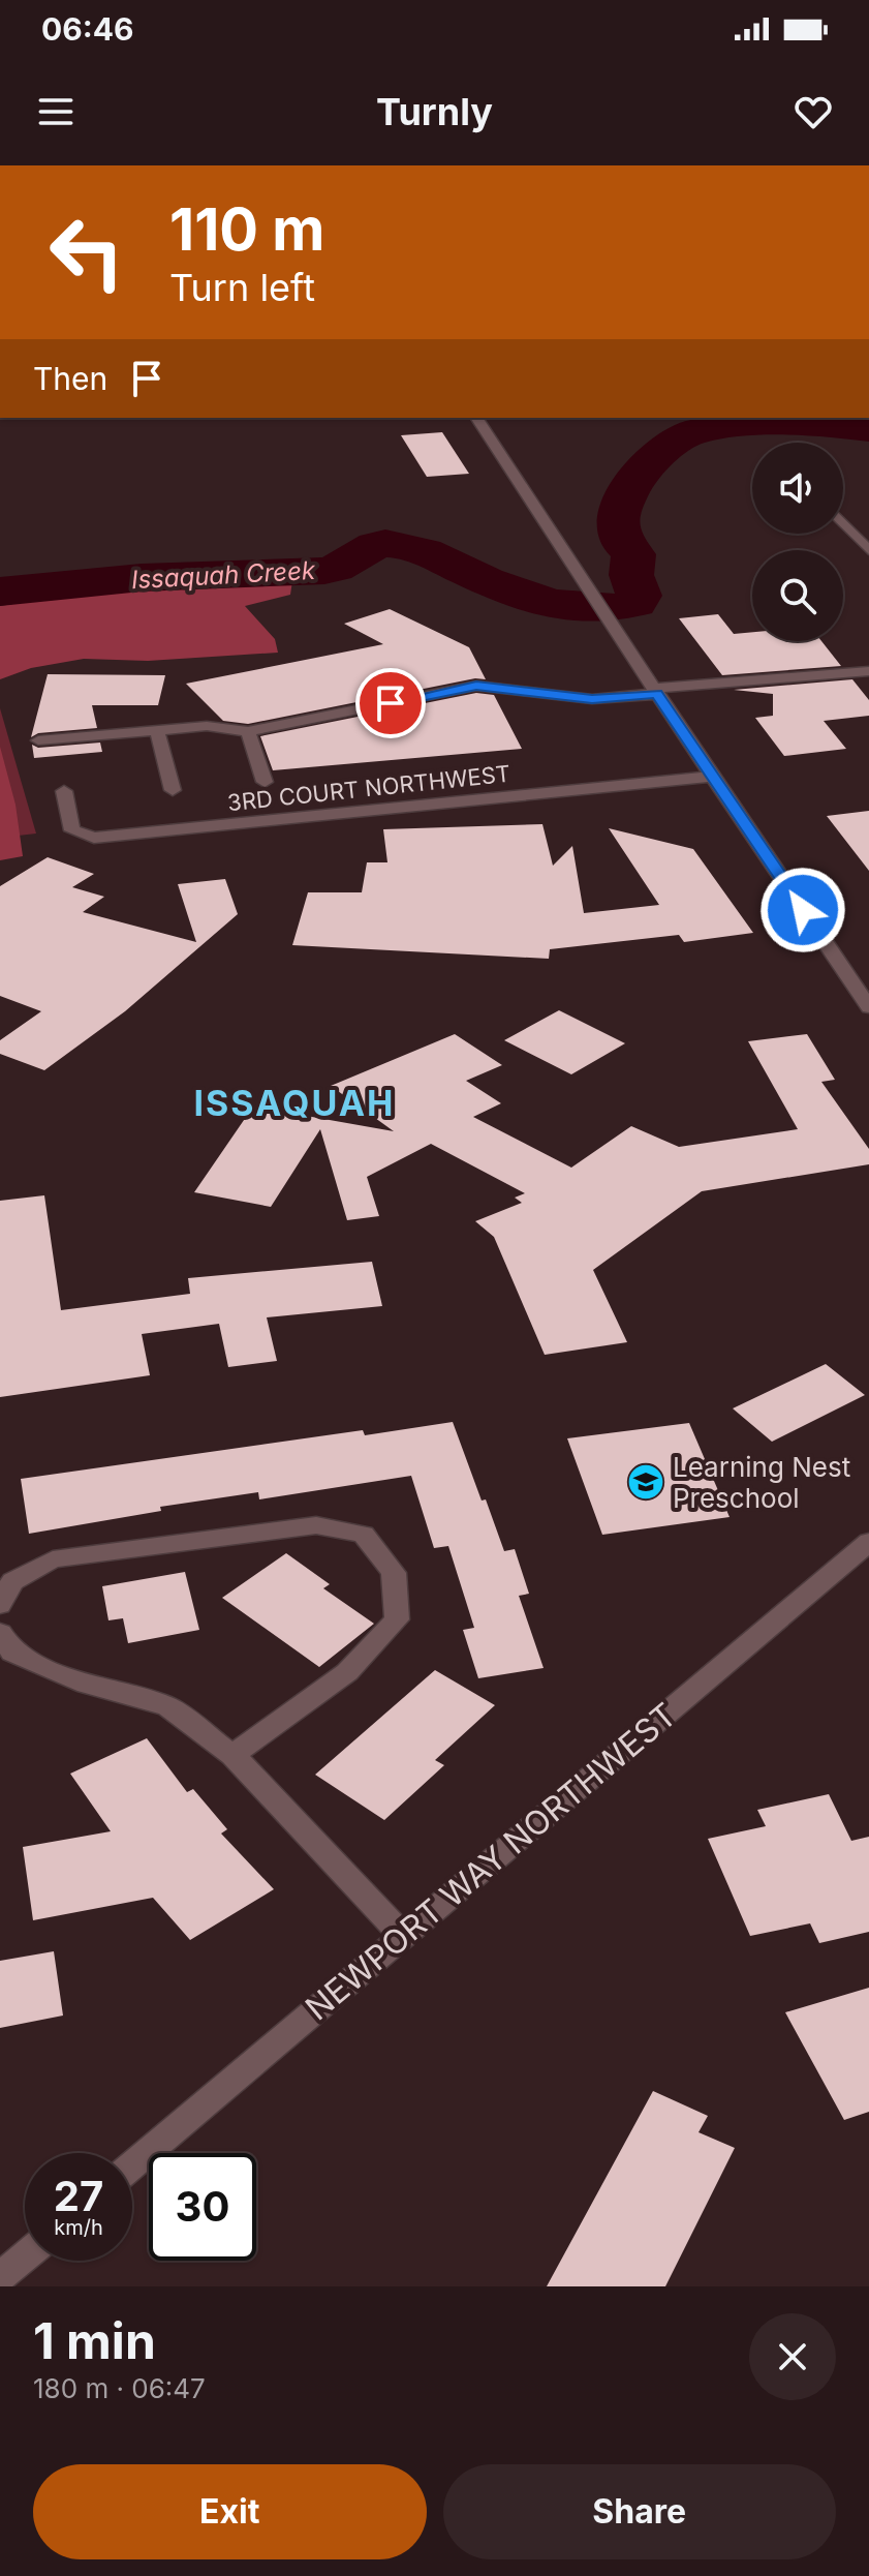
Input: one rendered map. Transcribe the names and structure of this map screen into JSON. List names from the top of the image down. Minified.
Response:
{"streets":{"street":["3RD COURT NORTHWEST","NEWPORT WAY NORTHWEST"]},"districts":["ISSAQUAH"],"water":["Issaquah Creek"],"places":{"school or university":["Learning Nest Preschool"]},"page":{"status":"06:46","header":"Turnly","turn":["110 m","Turn left"],"then":"Then","speed":"27 km/h","limit":"30","heading":["1 min","180 m · 06:47"],"buttons":["Exit","Share"]}}
